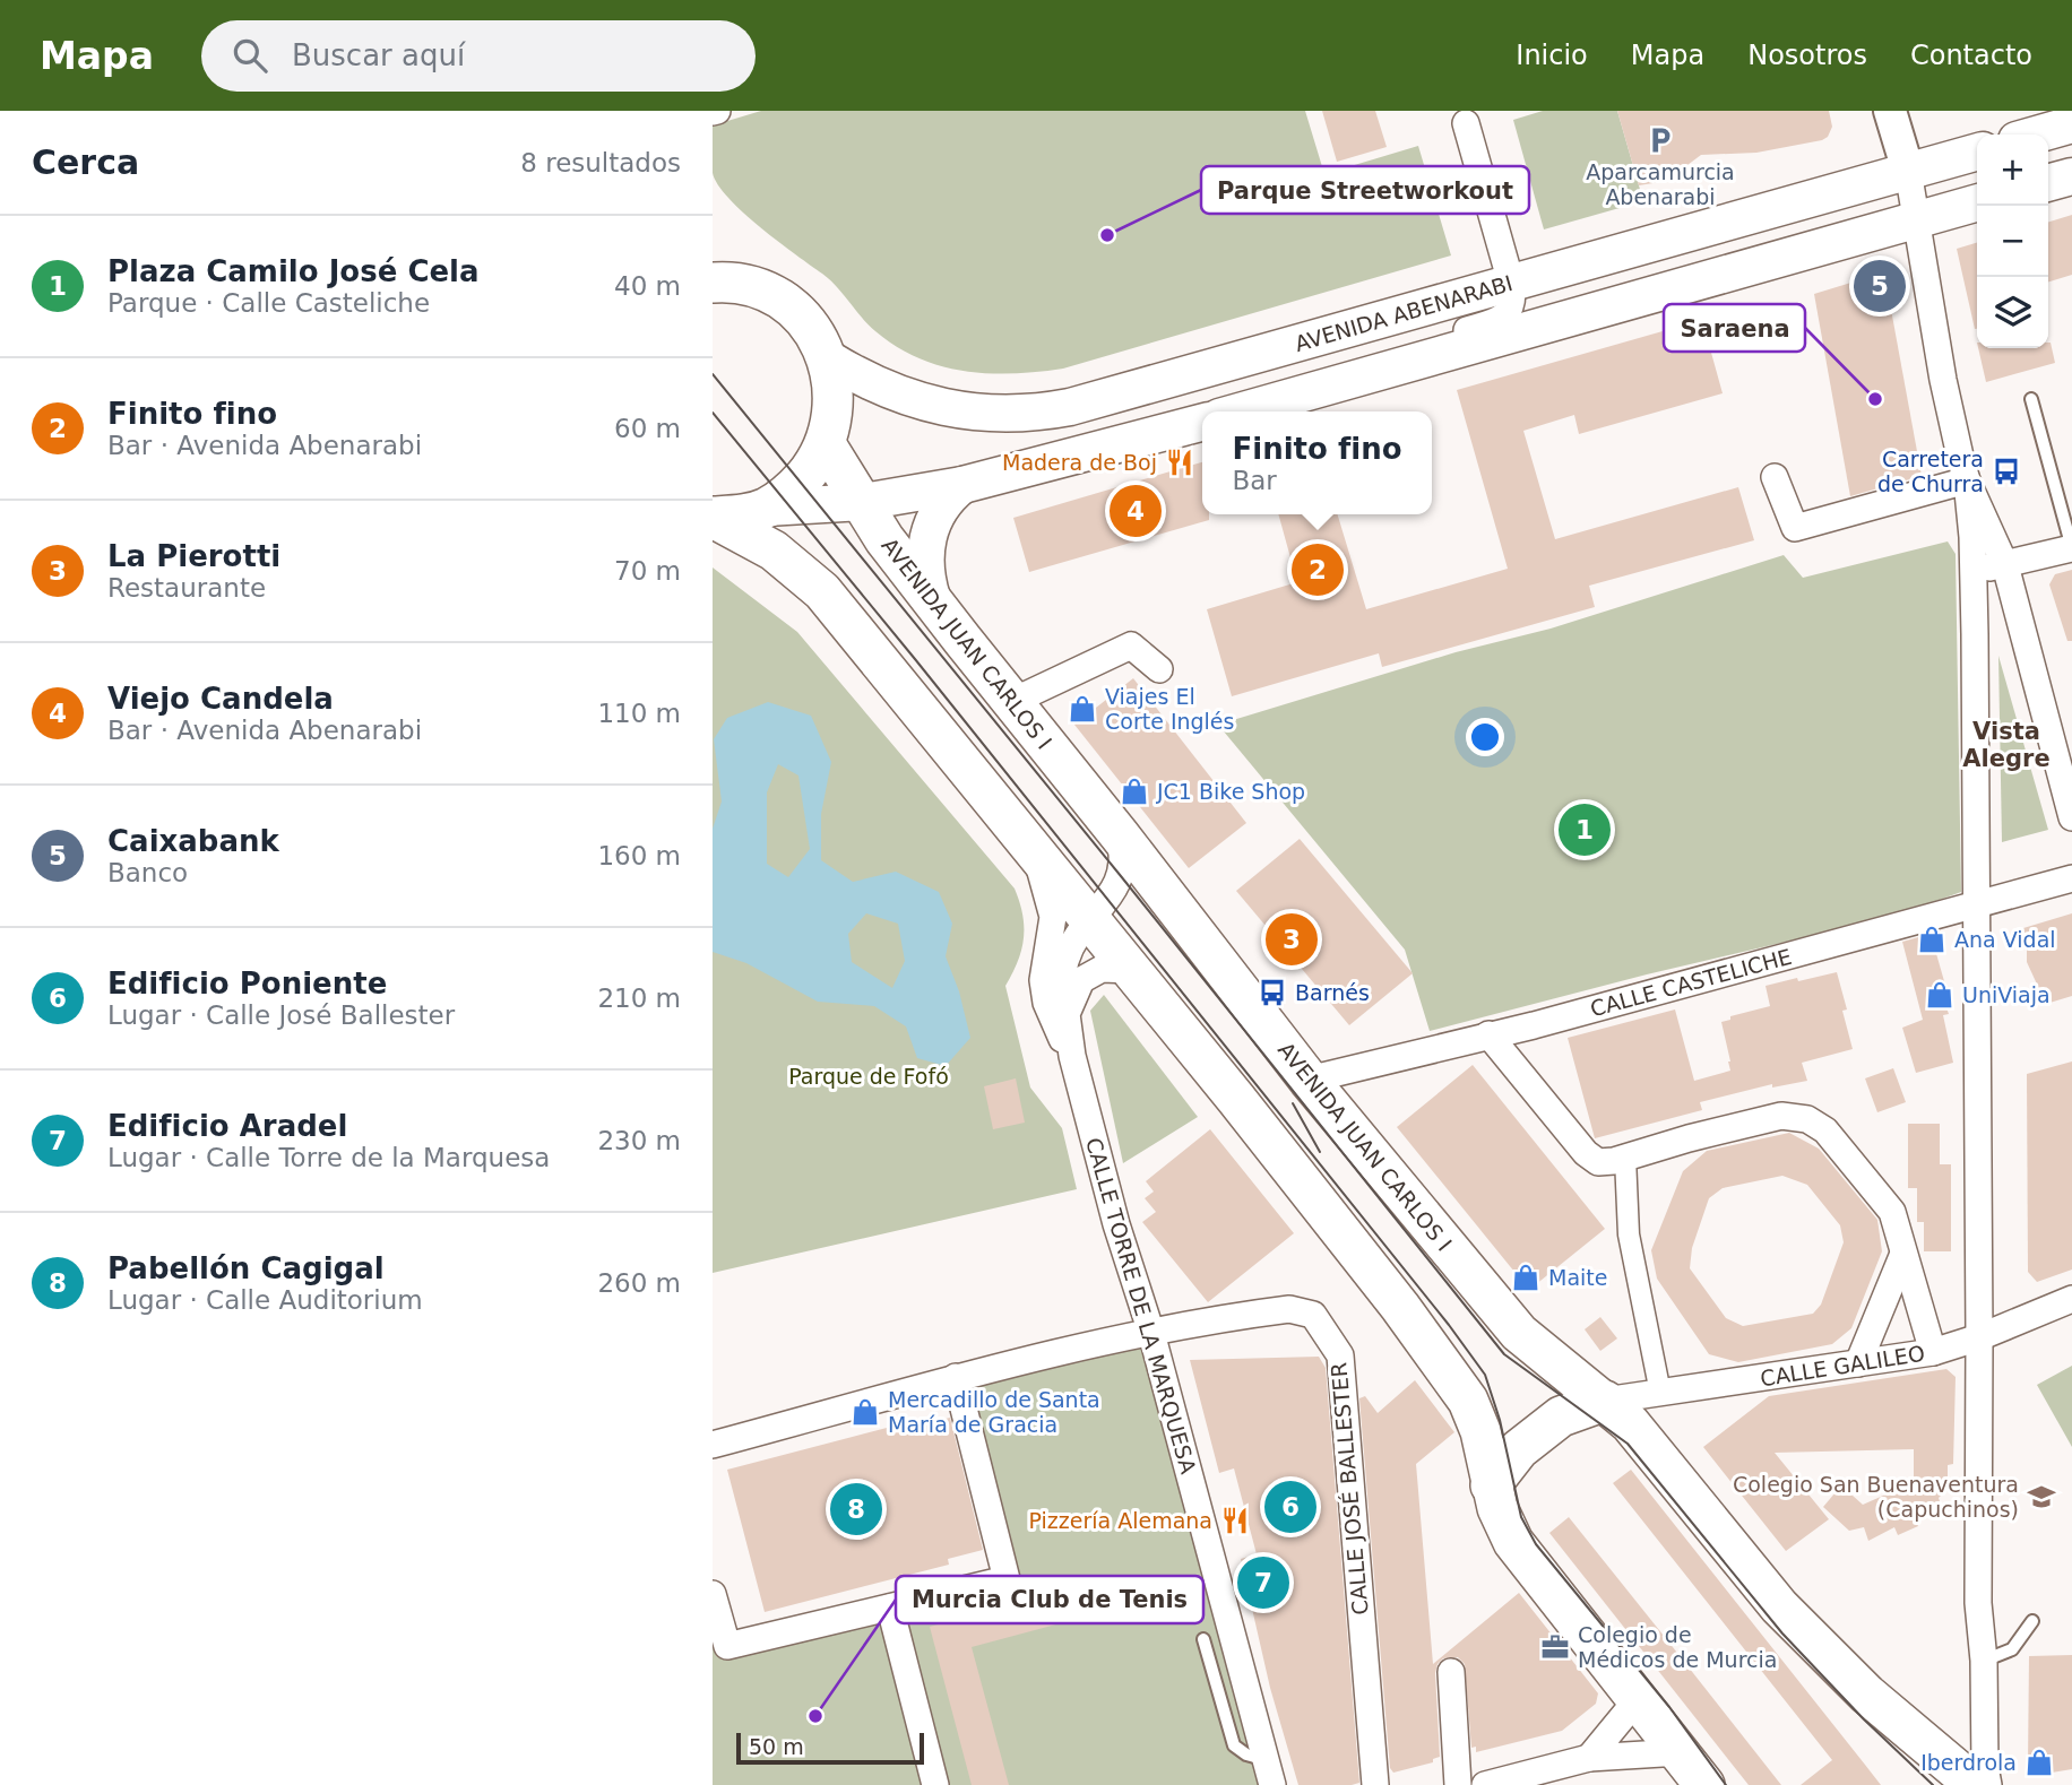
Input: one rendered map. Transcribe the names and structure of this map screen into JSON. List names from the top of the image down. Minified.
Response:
{"streets":{"main road":["AVENIDA ABENARABI","AVENIDA JUAN CARLOS I"],"street":["CALLE CASTELICHE","CALLE TORRE DE LA MARQUESA","CALLE GALILEO","CALLE JOSÉ BALLESTER"]},"crossings":[["AVENIDA JUAN CARLOS I","CALLE CASTELICHE"],["AVENIDA JUAN CARLOS I","CALLE TORRE DE LA MARQUESA"],["AVENIDA JUAN CARLOS I","CALLE GALILEO"],["CALLE TORRE DE LA MARQUESA","CALLE JOSÉ BALLESTER"]],"districts":["Vista Alegre"],"parks":["Parque de Fofó"],"places":{"parking":["Aparcamurcia Abenarabi"],"other":["Parque Streetworkout","Saraena","Murcia Club de Tenis"],"restaurant":["Madera de Boj","Pizzería Alemana"],"bus stop":["Carretera de Churra","Barnés"],"shop":["Viajes El Corte Inglés","JC1 Bike Shop","Ana Vidal","UniViaja","Maite","Mercadillo de Santa María de Gracia","Iberdrola"],"school or university":["Colegio San Buenaventura (Capuchinos)"],"office":["Colegio de Médicos de Murcia"]},"scale_bar":"50 m","page":{"header":"Mapa","search":"Buscar aquí","nav":["Inicio","Mapa","Nosotros","Contacto"],"heading":["Cerca","8 resultados"],"map_buttons":["+","−"],"list":[{"mark":"1","name":"Plaza Camilo José Cela","note":"Parque · Calle Casteliche","value":"40 m"},{"mark":"2","name":"Finito fino","note":"Bar · Avenida Abenarabi","value":"60 m"},{"mark":"3","name":"La Pierotti","note":"Restaurante","value":"70 m"},{"mark":"4","name":"Viejo Candela","note":"Bar · Avenida Abenarabi","value":"110 m"},{"mark":"5","name":"Caixabank","note":"Banco","value":"160 m"},{"mark":"6","name":"Edificio Poniente","note":"Lugar · Calle José Ballester","value":"210 m"},{"mark":"7","name":"Edificio Aradel","note":"Lugar · Calle Torre de la Marquesa","value":"230 m"},{"mark":"8","name":"Pabellón Cagigal","note":"Lugar · Calle Auditorium","value":"260 m"}],"pins":["5","4","2","1","3","6","8","7"],"popup":["Finito fino","Bar"],"scale":"50 m"}}
